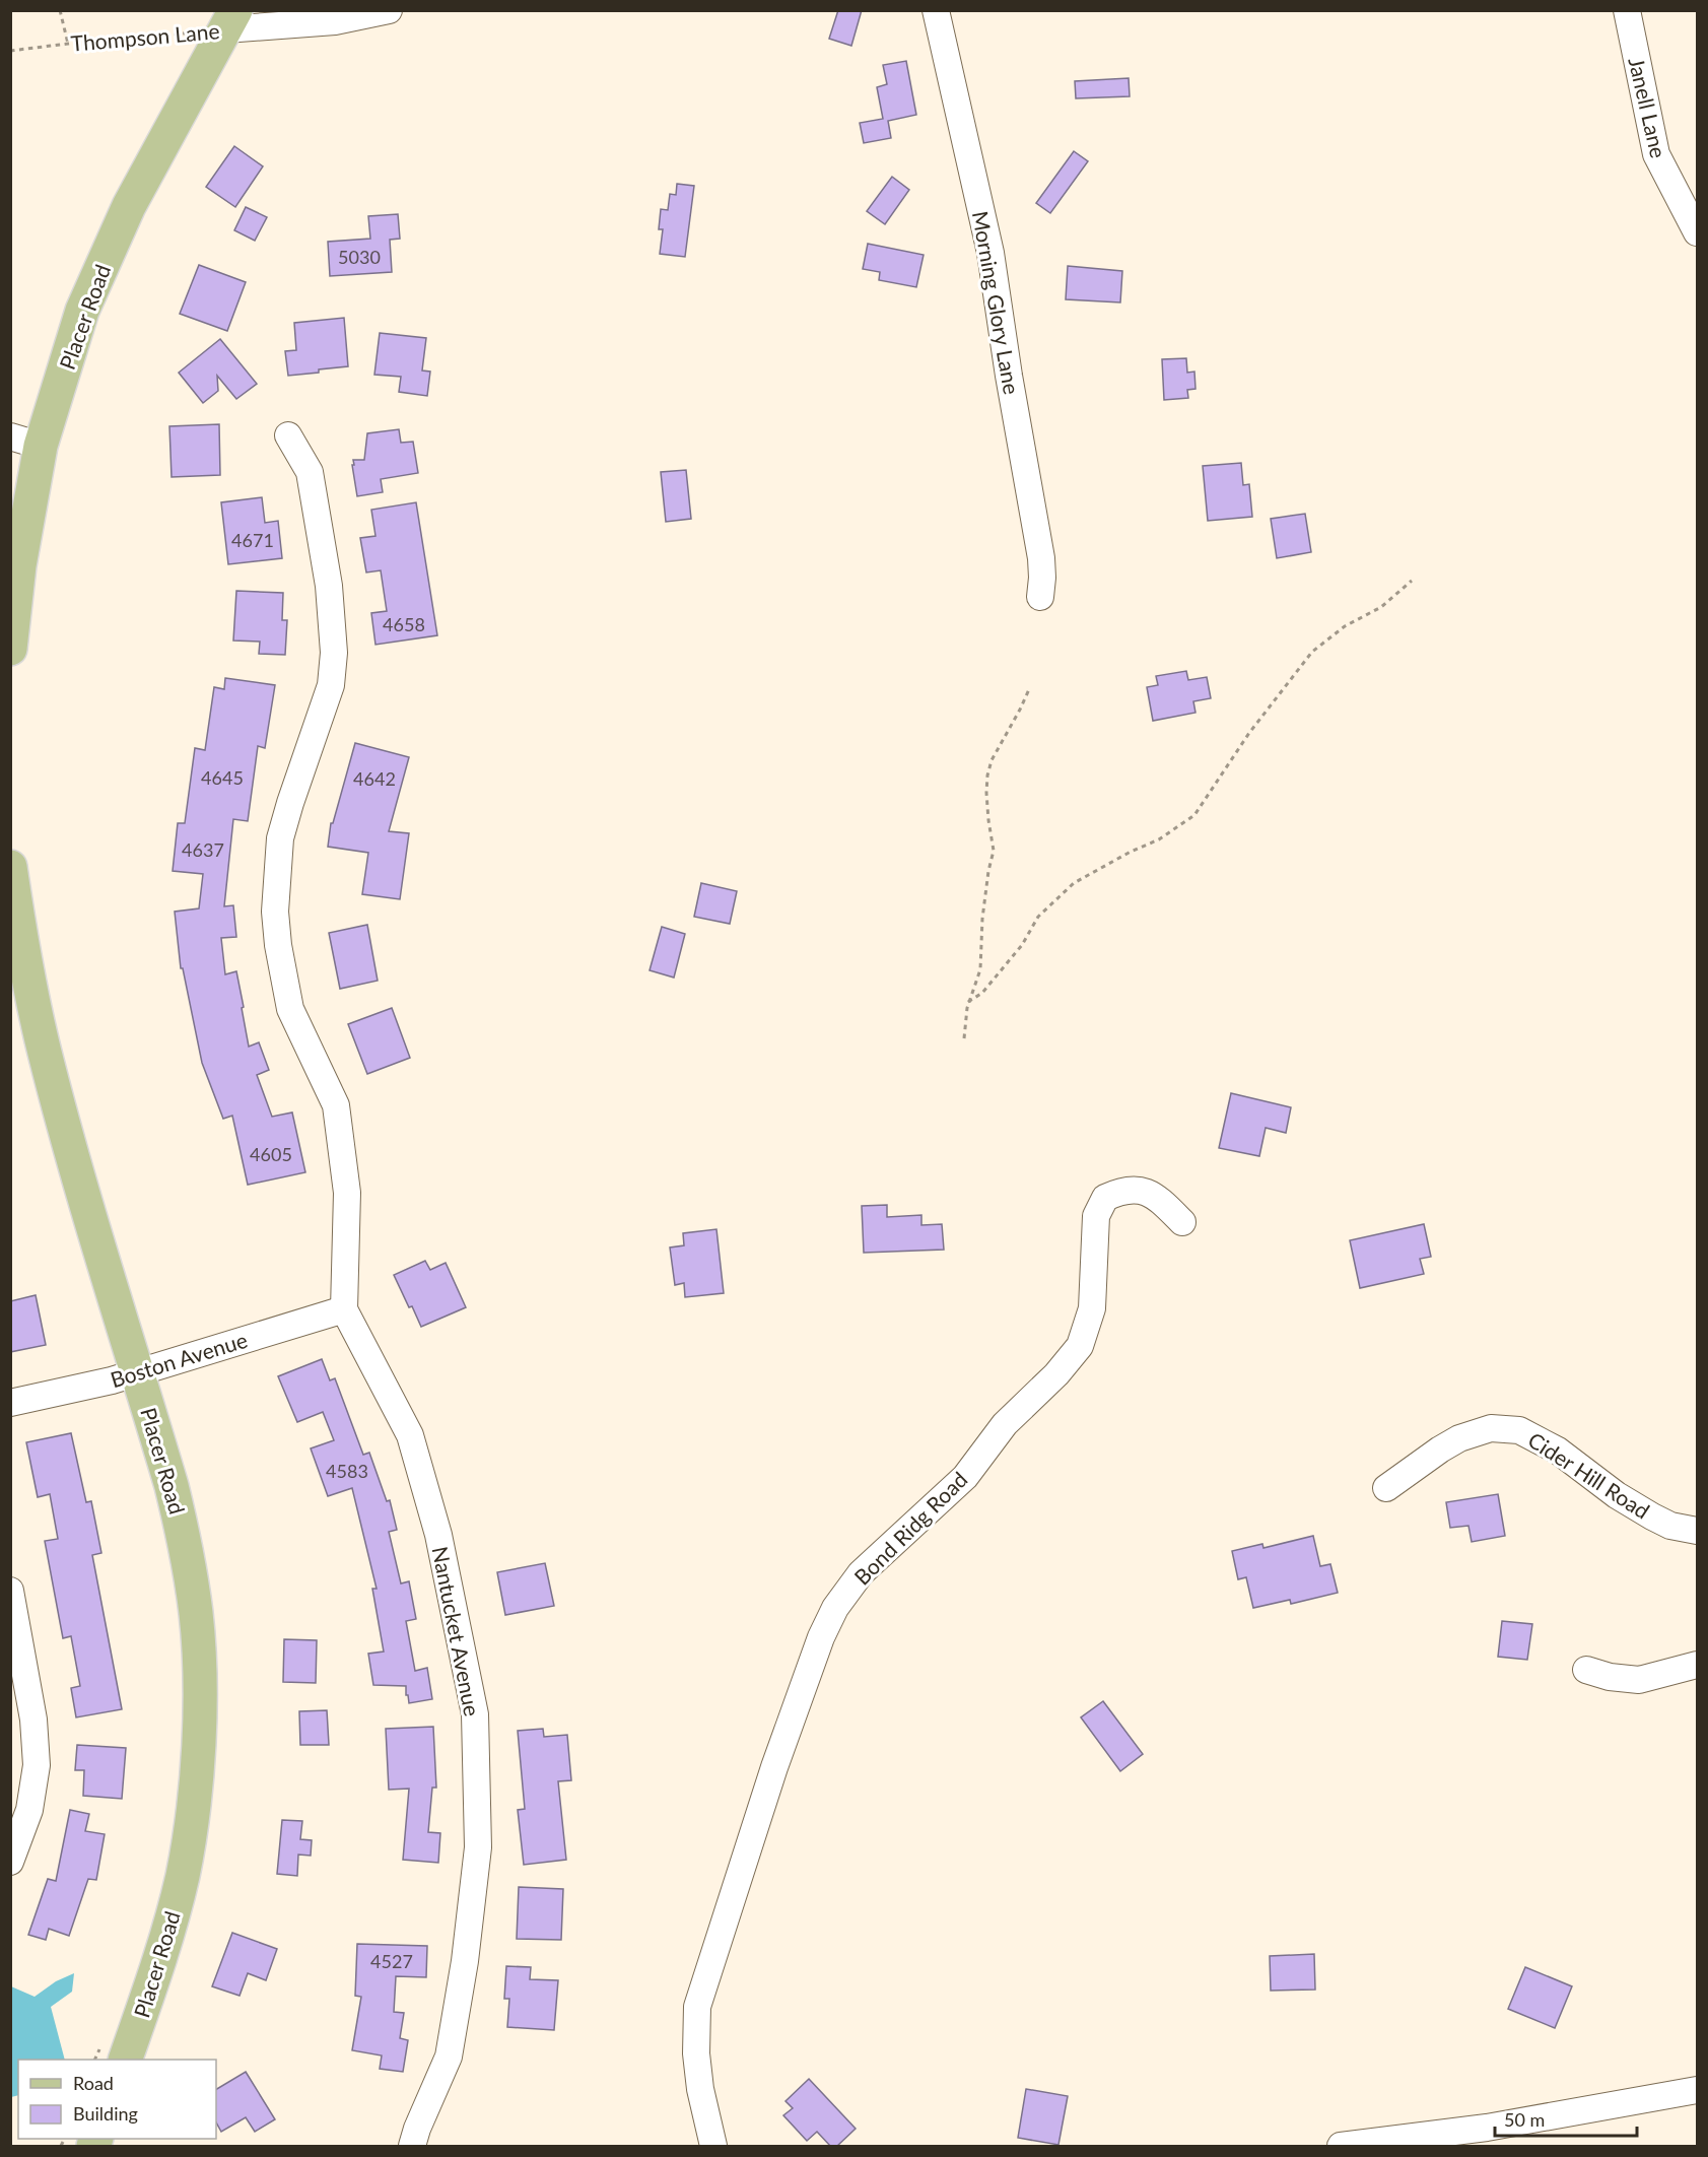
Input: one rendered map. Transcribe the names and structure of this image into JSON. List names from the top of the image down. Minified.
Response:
{"streets":{"main road":["Placer Road"],"street":["Thompson Lane","Janell Lane","Morning Glory Lane","Boston Avenue","Cider Hill Road","Bond Ridg Road","Nantucket Avenue"]},"crossings":[["Thompson Lane","Placer Road"],["Placer Road","Boston Avenue"],["Boston Avenue","Nantucket Avenue"]],"house_numbers":["5030","4671","4658","4645","4642","4637","4605","4583","4527"],"legend":["Road","Building"],"scale_bar":"50 m"}
